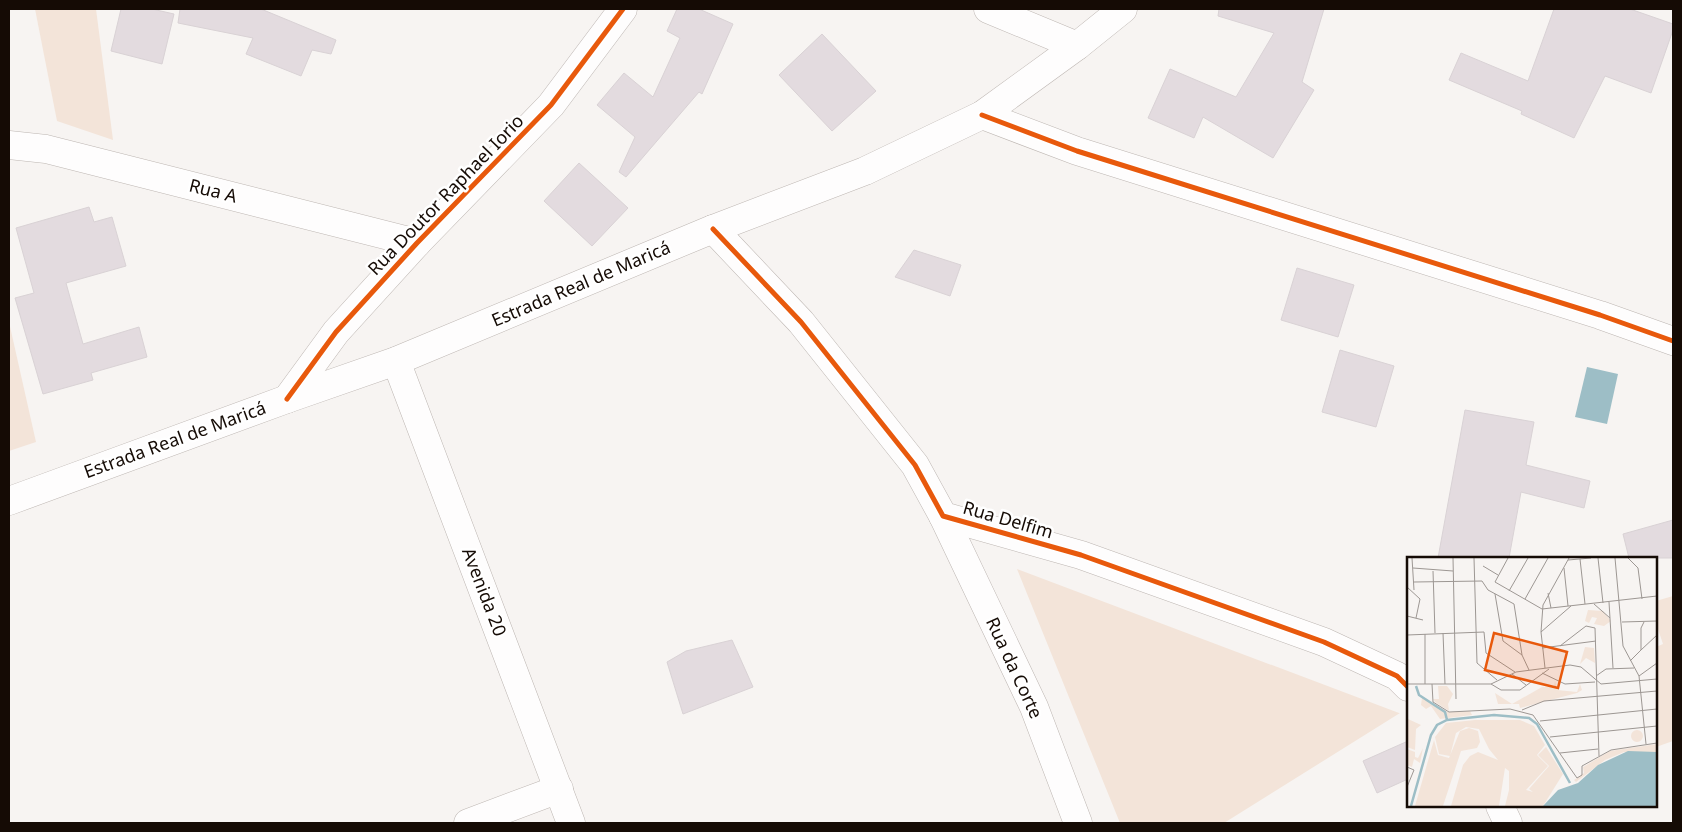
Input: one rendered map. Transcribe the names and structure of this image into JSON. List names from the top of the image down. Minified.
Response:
{"streets":{"street":["Rua A","Rua Doutor Raphael Iorio","Estrada Real de Maricá","Rua Delfim","Avenida 20","Rua da Corte"]},"crossings":[["Rua A","Rua Doutor Raphael Iorio"],["Rua Doutor Raphael Iorio","Estrada Real de Maricá"],["Estrada Real de Maricá","Rua Delfim"],["Estrada Real de Maricá","Avenida 20"],["Rua Delfim","Rua da Corte"]]}
